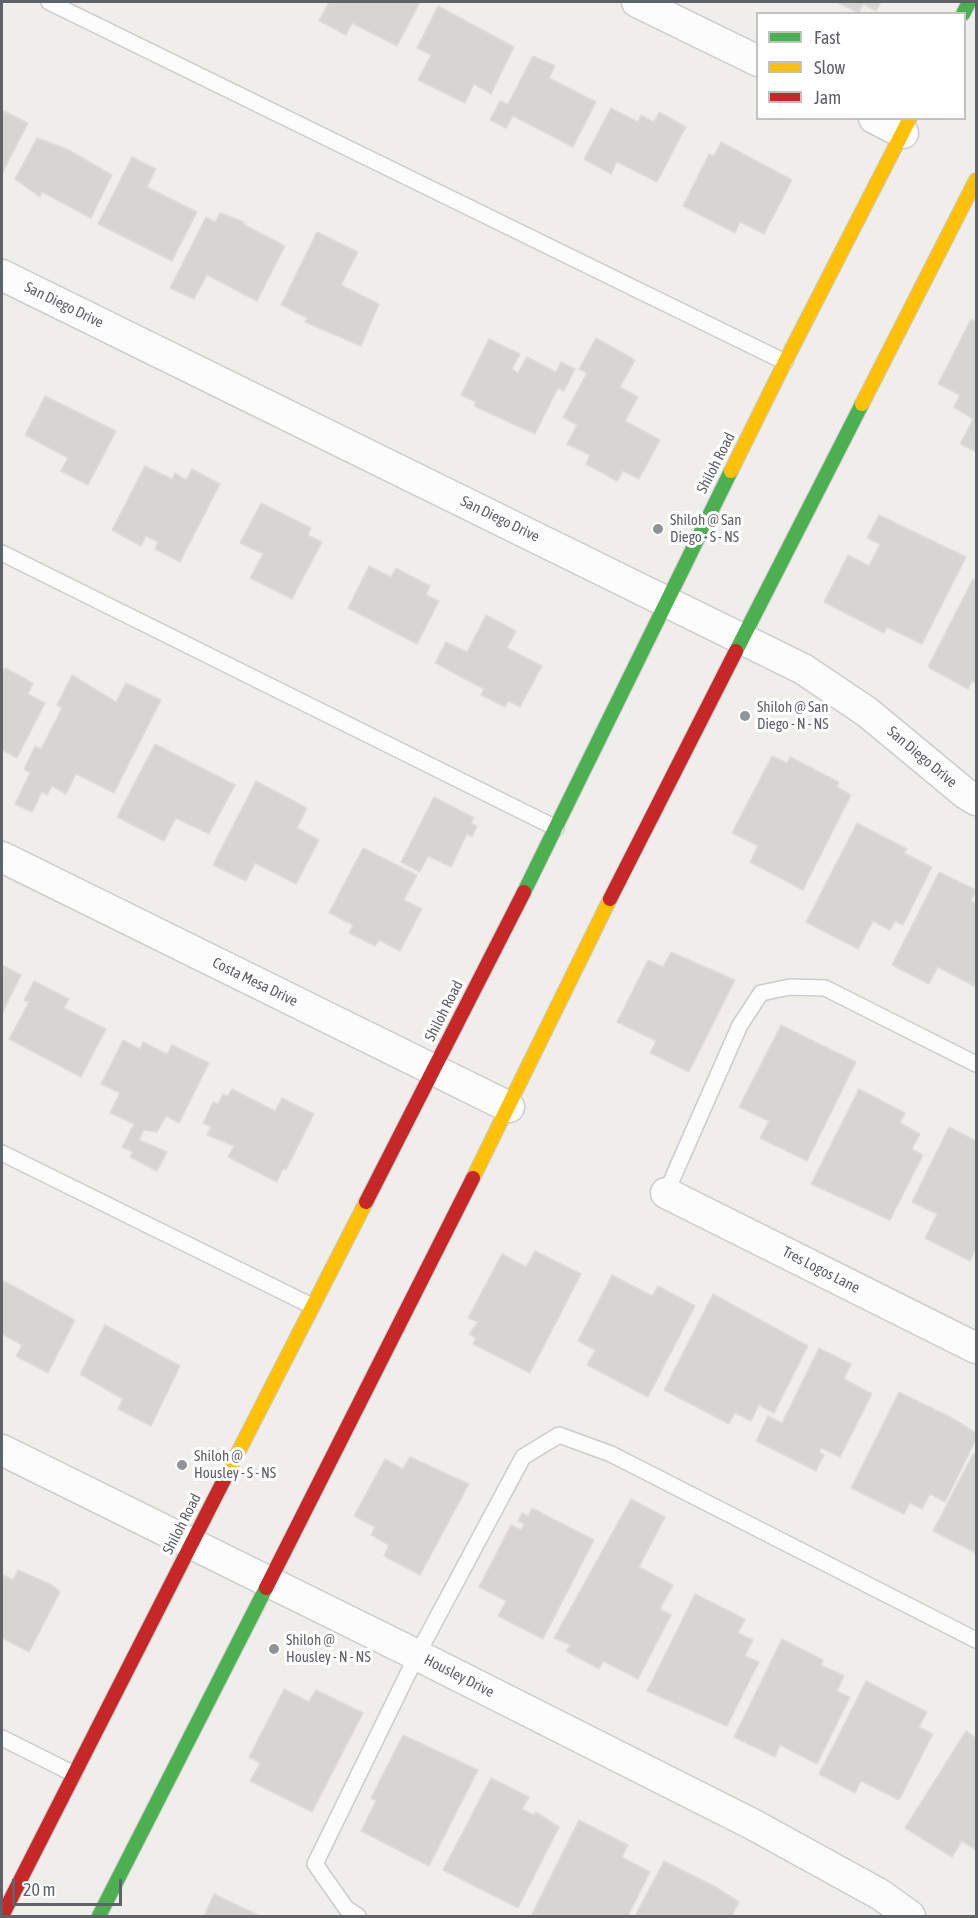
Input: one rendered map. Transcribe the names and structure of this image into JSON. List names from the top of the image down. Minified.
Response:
{"streets":{"main road":["Shiloh Road"],"street":["San Diego Drive","Costa Mesa Drive","Tres Logos Lane","Housley Drive"]},"crossings":[["San Diego Drive","Shiloh Road"],["Shiloh Road","Costa Mesa Drive"],["Shiloh Road","Housley Drive"]],"places":["Shiloh @ San Diego - S - NS","Shiloh @ San Diego - N - NS","Shiloh @ Housley - S - NS","Shiloh @ Housley - N - NS"],"legend":["Fast","Slow","Jam"],"scale_bar":"20 m"}
